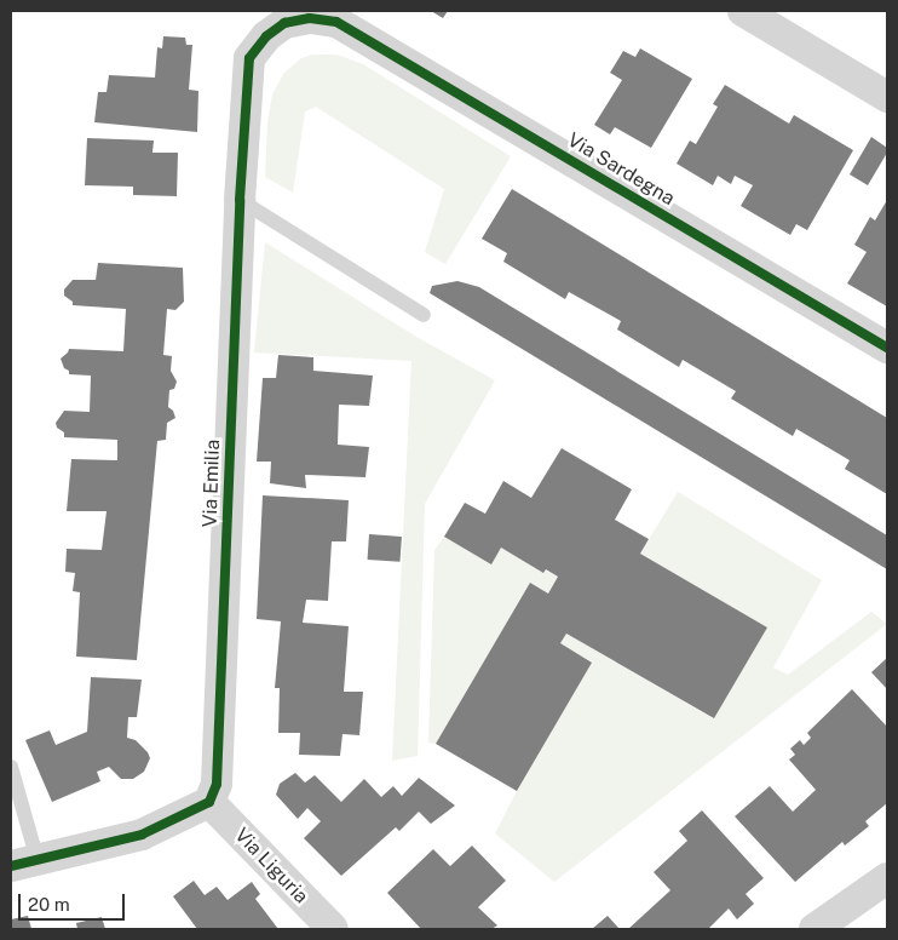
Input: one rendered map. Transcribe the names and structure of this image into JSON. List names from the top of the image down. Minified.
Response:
{"streets":{"street":["Via Sardegna","Via Emilia","Via Liguria"]},"crossings":[["Via Sardegna","Via Emilia"],["Via Emilia","Via Liguria"]],"scale_bar":"20 m"}
